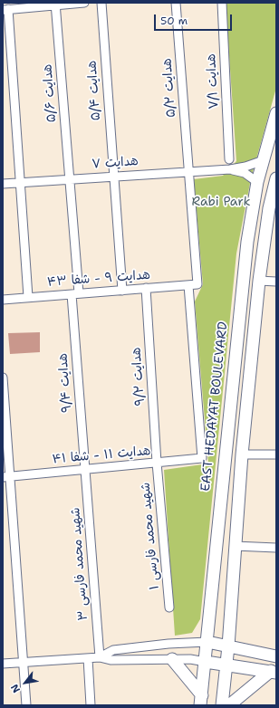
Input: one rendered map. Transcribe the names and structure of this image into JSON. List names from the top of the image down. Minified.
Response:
{"streets":{"main road":["EAST HEDAYAT BOULEVARD"],"street":["هدایت ۷/۱","هدایت ۵/۲","هدایت ۵/۴","هدایت ۵/۶","هدایت ۷","هدایت ۹ - شفا ۴۳","هدایت ۹/۲","هدایت ۹/۴","هدایت ۱۱ - شفا ۴۱","شهید محمد فارسی ۱","شهید محمد فارسی ۳"]},"crossings":[["هدایت ۵/۲","هدایت ۷"],["هدایت ۵/۲","هدایت ۹ - شفا ۴۳"],["هدایت ۵/۲","هدایت ۱۱ - شفا ۴۱"],["هدایت ۵/۴","هدایت ۷"],["هدایت ۵/۴","هدایت ۹ - شفا ۴۳"],["هدایت ۵/۶","هدایت ۷"],["هدایت ۵/۶","هدایت ۹ - شفا ۴۳"],["هدایت ۵/۶","هدایت ۹/۴"],["هدایت ۷","EAST HEDAYAT BOULEVARD"],["هدایت ۹ - شفا ۴۳","هدایت ۹/۲"],["هدایت ۹ - شفا ۴۳","هدایت ۹/۴"],["هدایت ۹/۲","هدایت ۱۱ - شفا ۴۱"],["هدایت ۹/۲","شهید محمد فارسی ۱"],["هدایت ۹/۴","هدایت ۱۱ - شفا ۴۱"],["هدایت ۹/۴","شهید محمد فارسی ۳"],["هدایت ۱۱ - شفا ۴۱","شهید محمد فارسی ۱"],["هدایت ۱۱ - شفا ۴۱","شهید محمد فارسی ۳"]],"parks":["Rabi Park"],"scale_bar":"50 m","north":"bottom left"}
